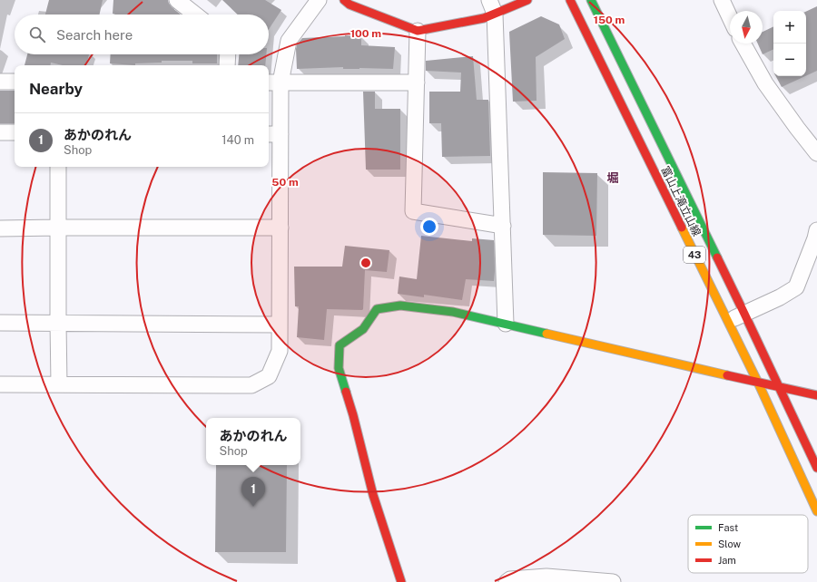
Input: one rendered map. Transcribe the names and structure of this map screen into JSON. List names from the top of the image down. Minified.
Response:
{"streets":{"main road":["富山上滝立山線","43"]},"districts":["堀"],"legend":["Fast","Slow","Jam"],"north":"bottom","page":{"map_buttons":["+","−"],"search":"Search here","heading":"Nearby","list":[{"mark":"1","name":"あかのれん","note":"Shop","value":"140 m"}],"popup":["あかのれん","Shop"],"pins":"1"},"rings":["150 m","100 m","50 m"]}
